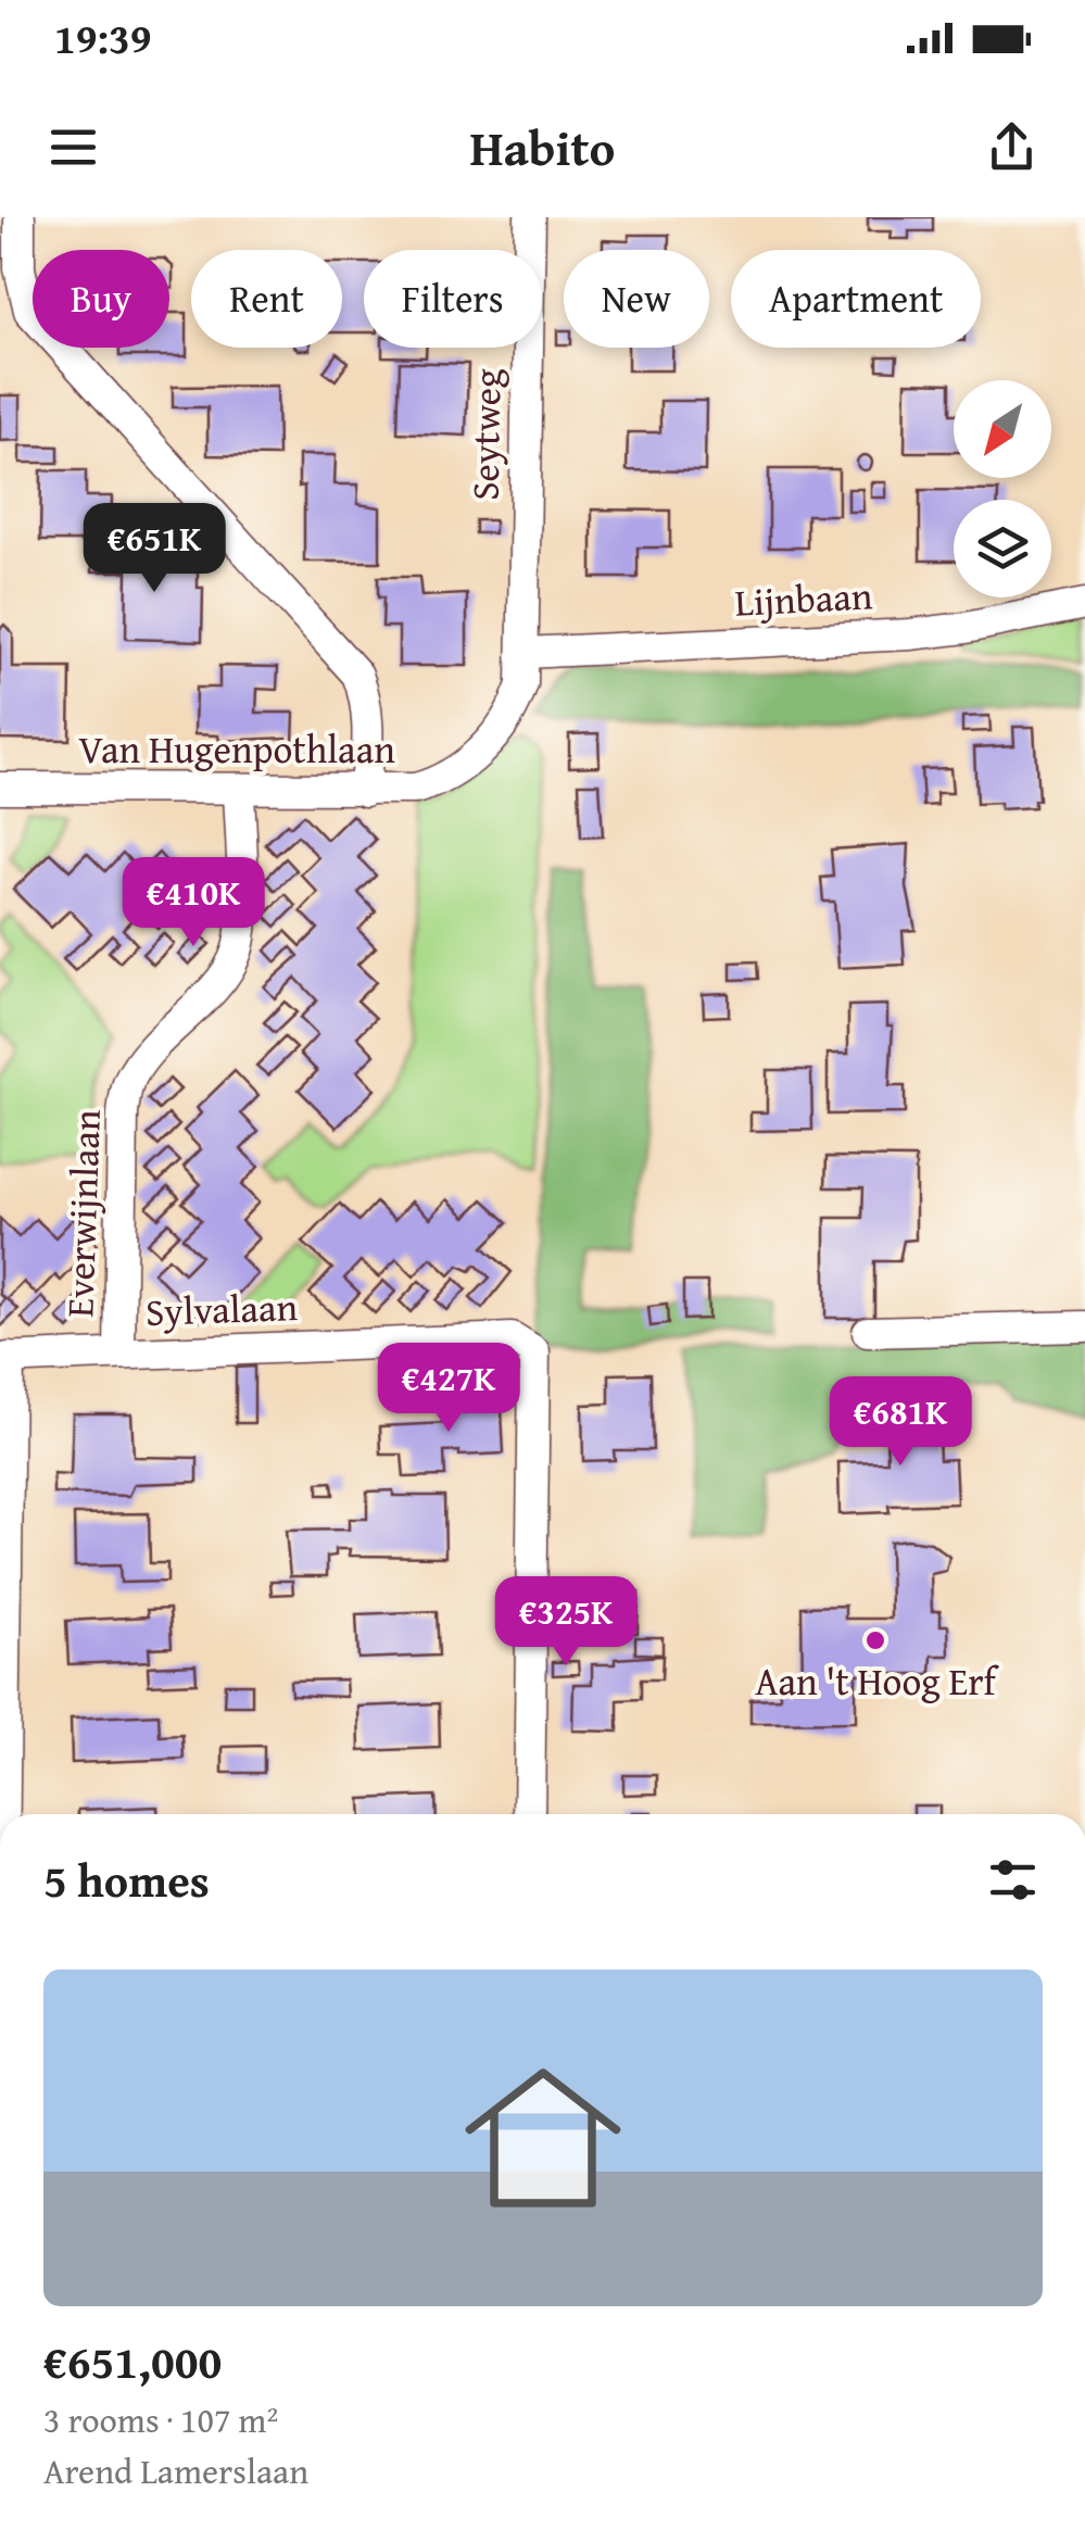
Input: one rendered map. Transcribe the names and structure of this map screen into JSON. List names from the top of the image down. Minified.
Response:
{"streets":{"street":["Seytweg","Lijnbaan","Van Hugenpothlaan","Everwijnlaan","Sylvalaan"]},"crossings":[["Seytweg","Lijnbaan"],["Seytweg","Van Hugenpothlaan"],["Lijnbaan","Van Hugenpothlaan"],["Van Hugenpothlaan","Everwijnlaan"],["Everwijnlaan","Sylvalaan"]],"places":["Aan 't Hoog Erf"],"north":"bottom left","page":{"status":"19:39","header":"Habito","chip":["Buy","Rent","Filters","New","Apartment"],"price":["€651K","€410K","€427K","€681K","€325K"],"heading":"5 homes","list":[{"name":"€651,000","note":"3 rooms · 107 m² · Arend Lamerslaan"}]}}
